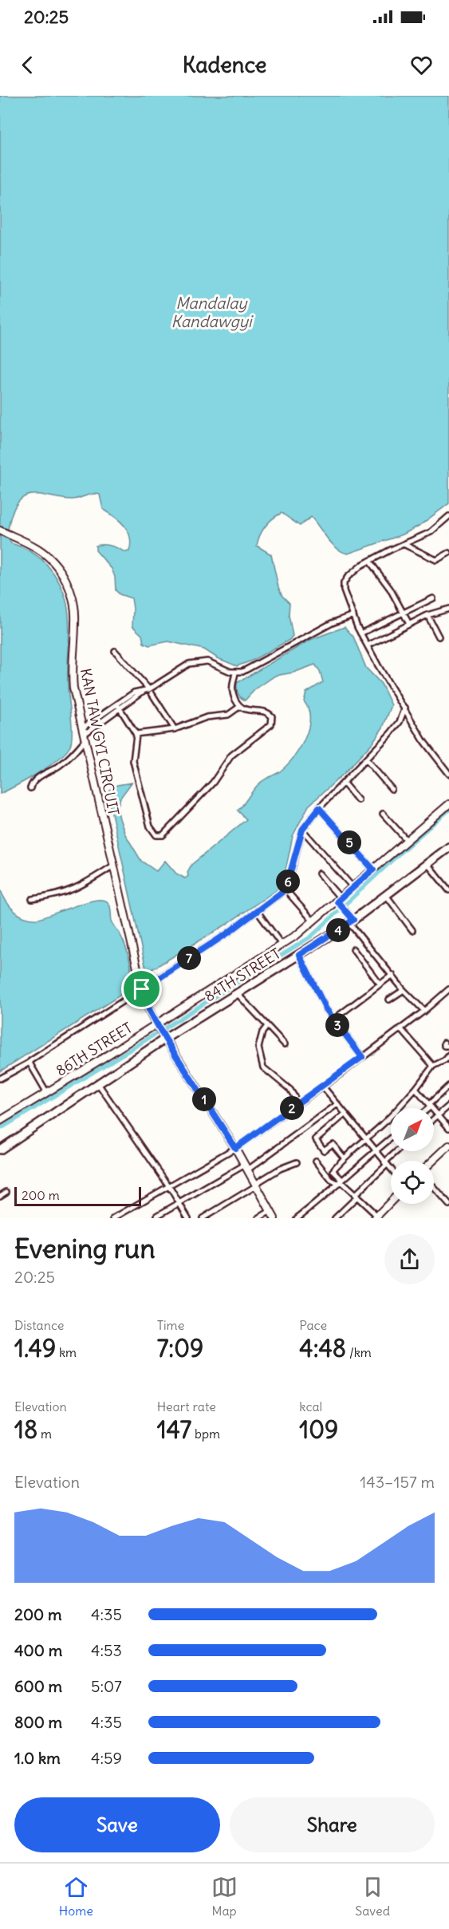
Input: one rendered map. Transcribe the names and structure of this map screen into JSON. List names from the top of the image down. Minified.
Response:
{"streets":{"main road":["84TH STREET"],"street":["KAN TAW GYI CIRCUIT","86TH STREET"]},"crossings":[["KAN TAW GYI CIRCUIT","84TH STREET"],["KAN TAW GYI CIRCUIT","86TH STREET"]],"water":["Mandalay Kandawgyi"],"scale_bar":"200 m","north":"top right","page":{"status":"20:25","header":"Kadence","pins":["5","6","4","7","3","1","2"],"scale":"200 m","heading":["Evening run","20:25"],"stats":[["Distance","1.49 km"],["Time","7:09"],["Pace","4:48 /km"],["Elevation","18 m"],["Heart rate","147 bpm"],["kcal","109"]],"chart":["Elevation","143–157 m"],"list":[{"name":"200 m","note":"4:35"},{"name":"400 m","note":"4:53"},{"name":"600 m","note":"5:07"},{"name":"800 m","note":"4:35"},{"name":"1.0 km","note":"4:59"}],"buttons":["Save","Share"],"tabs":["Home","Map","Saved"]}}
